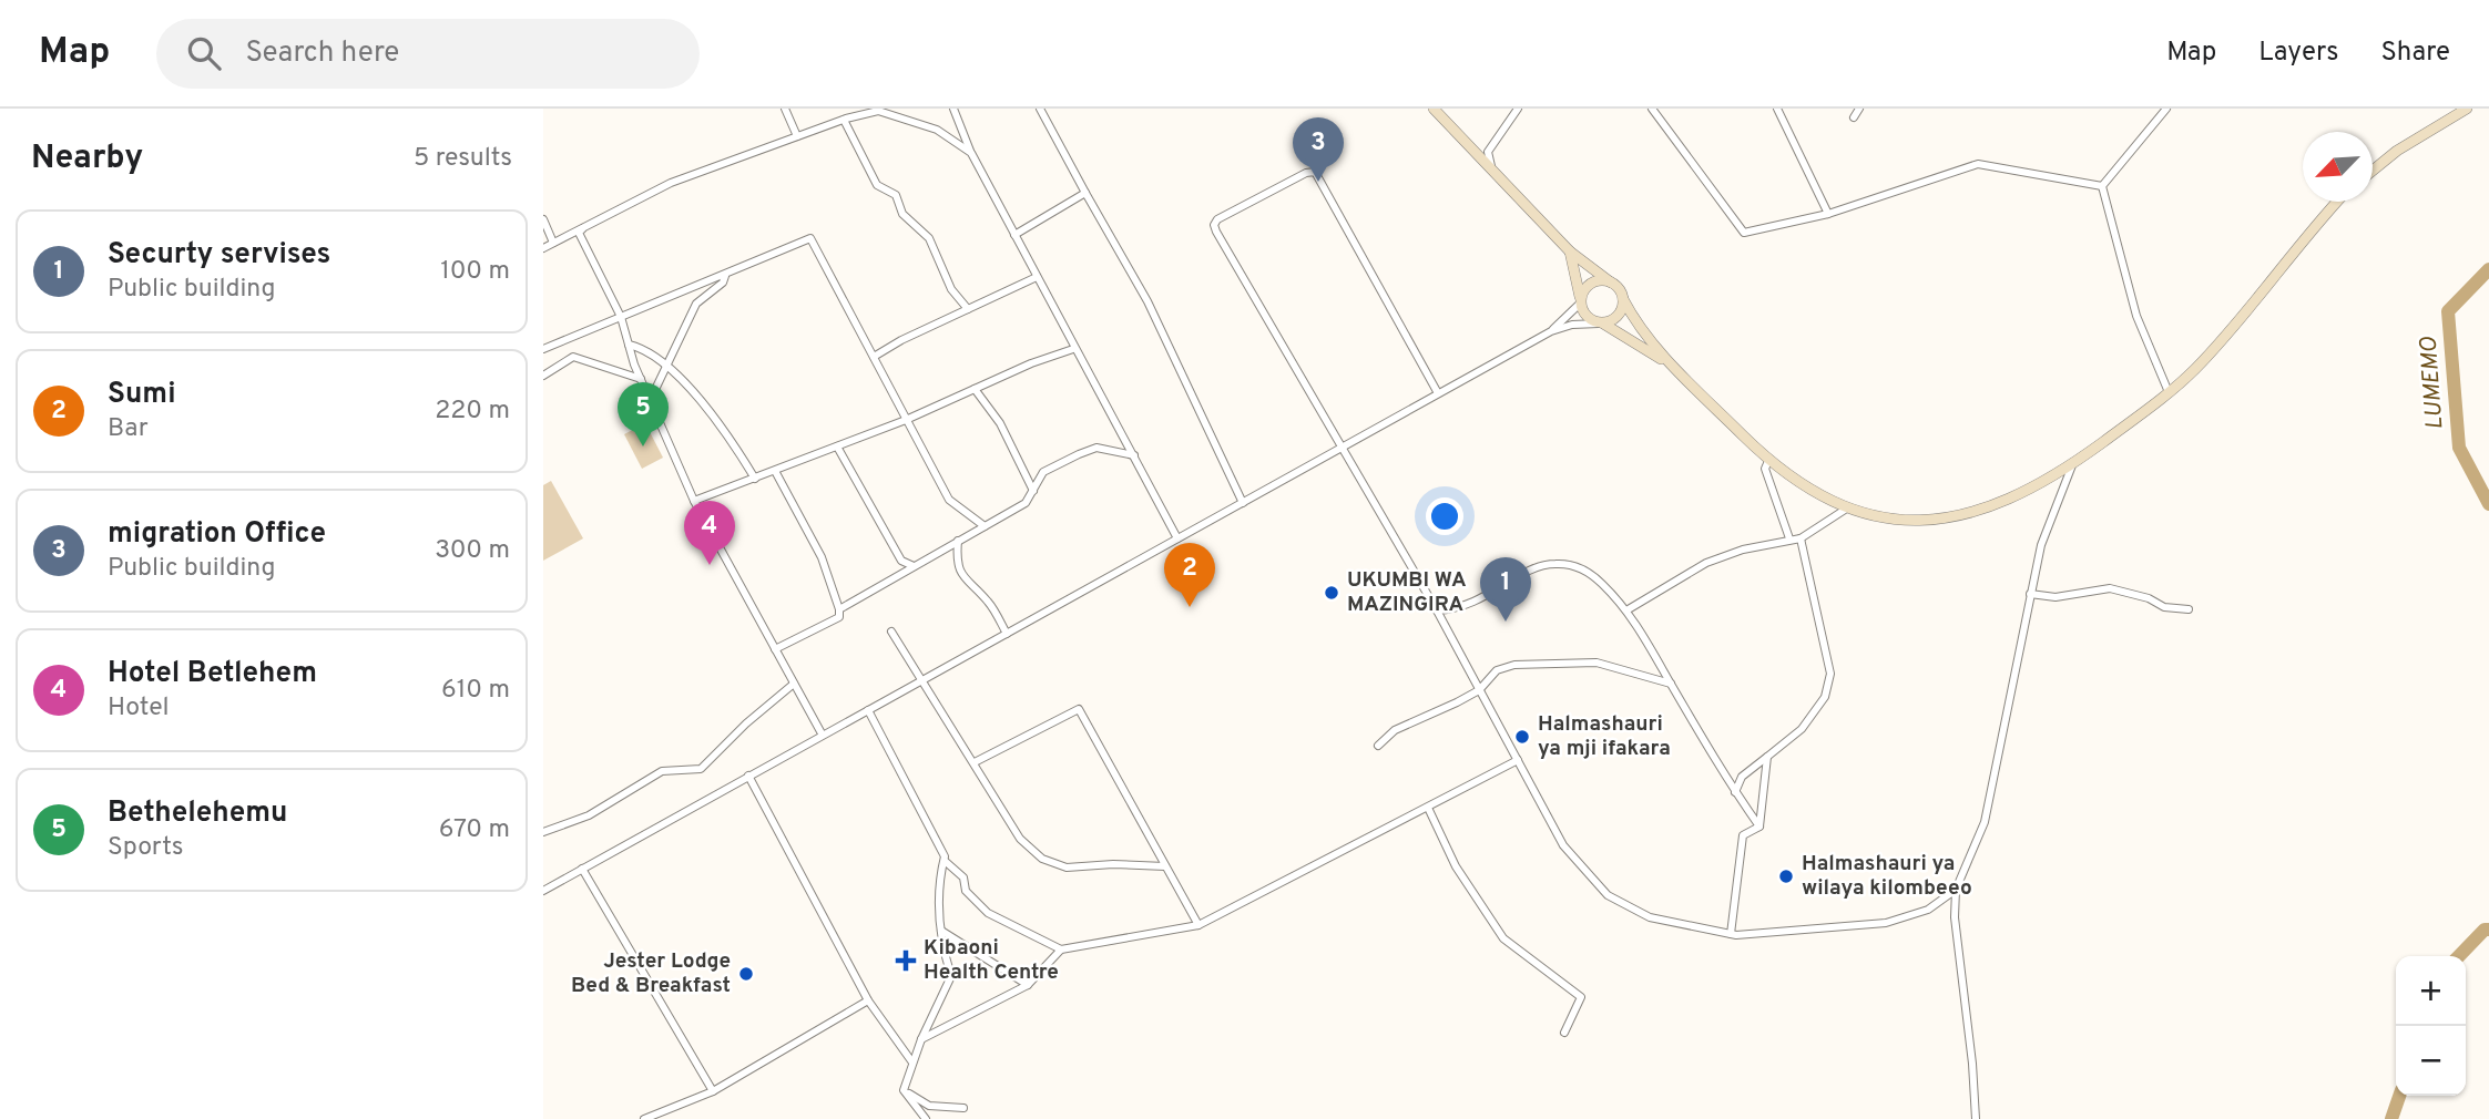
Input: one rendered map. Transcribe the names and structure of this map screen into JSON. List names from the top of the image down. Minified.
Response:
{"water":["LUMEMO"],"places":{"other":["UKUMBI WA MAZINGIRA","Halmashauri ya mji ifakara","Halmashauri ya wilaya kilombeeo","Jester Lodge Bed & Breakfast"],"health":["Kibaoni Health Centre"]},"north":"bottom left","page":{"header":"Map","search":"Search here","nav":["Map","Layers","Share"],"heading":["Nearby","5 results"],"pins":["3","5","4","2","1"],"list":[{"mark":"1","name":"Securty servises","note":"Public building","value":"100 m"},{"mark":"2","name":"Sumi","note":"Bar","value":"220 m"},{"mark":"3","name":"migration Office","note":"Public building","value":"300 m"},{"mark":"4","name":"Hotel Betlehem","note":"Hotel","value":"610 m"},{"mark":"5","name":"Bethelehemu","note":"Sports","value":"670 m"}],"map_buttons":["+","−"]}}
